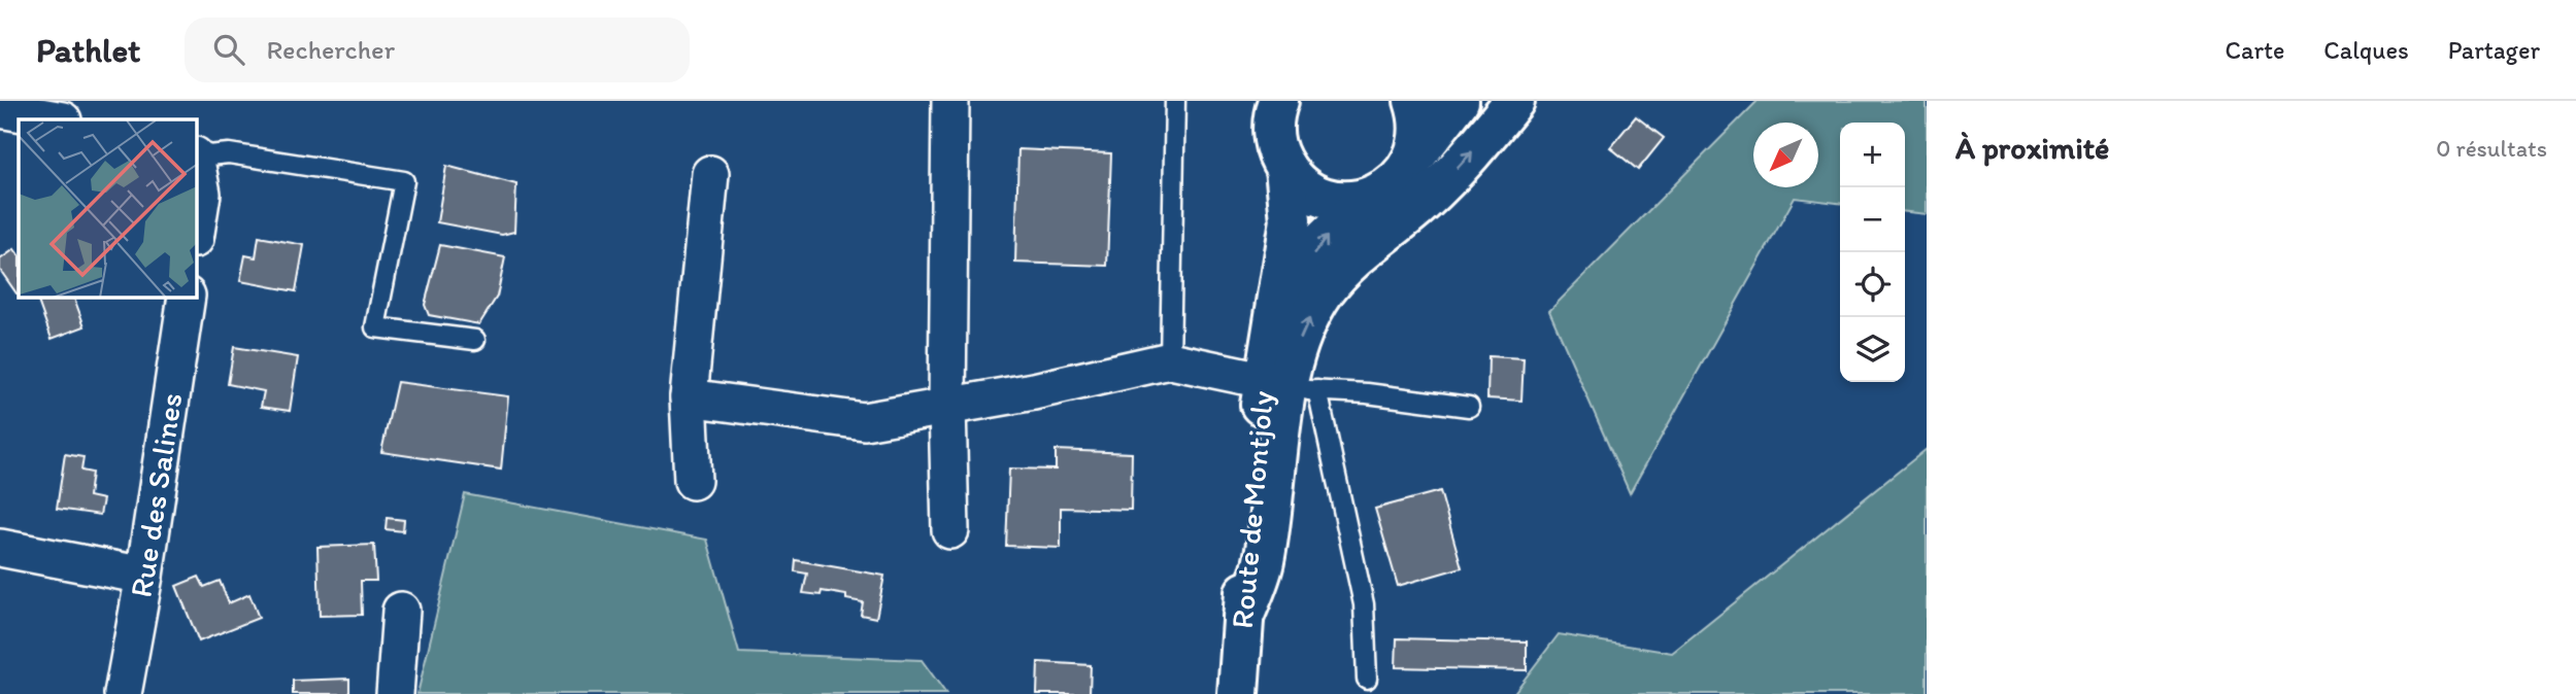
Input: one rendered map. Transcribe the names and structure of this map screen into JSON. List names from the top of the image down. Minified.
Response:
{"streets":{"main road":["Route de Montjoly"],"street":["Rue des Salines"]},"north":"bottom left","page":{"header":"Pathlet","search":"Rechercher","nav":["Carte","Calques","Partager"],"heading":["À proximité","0 résultats"],"map_buttons":["+","−"]}}
